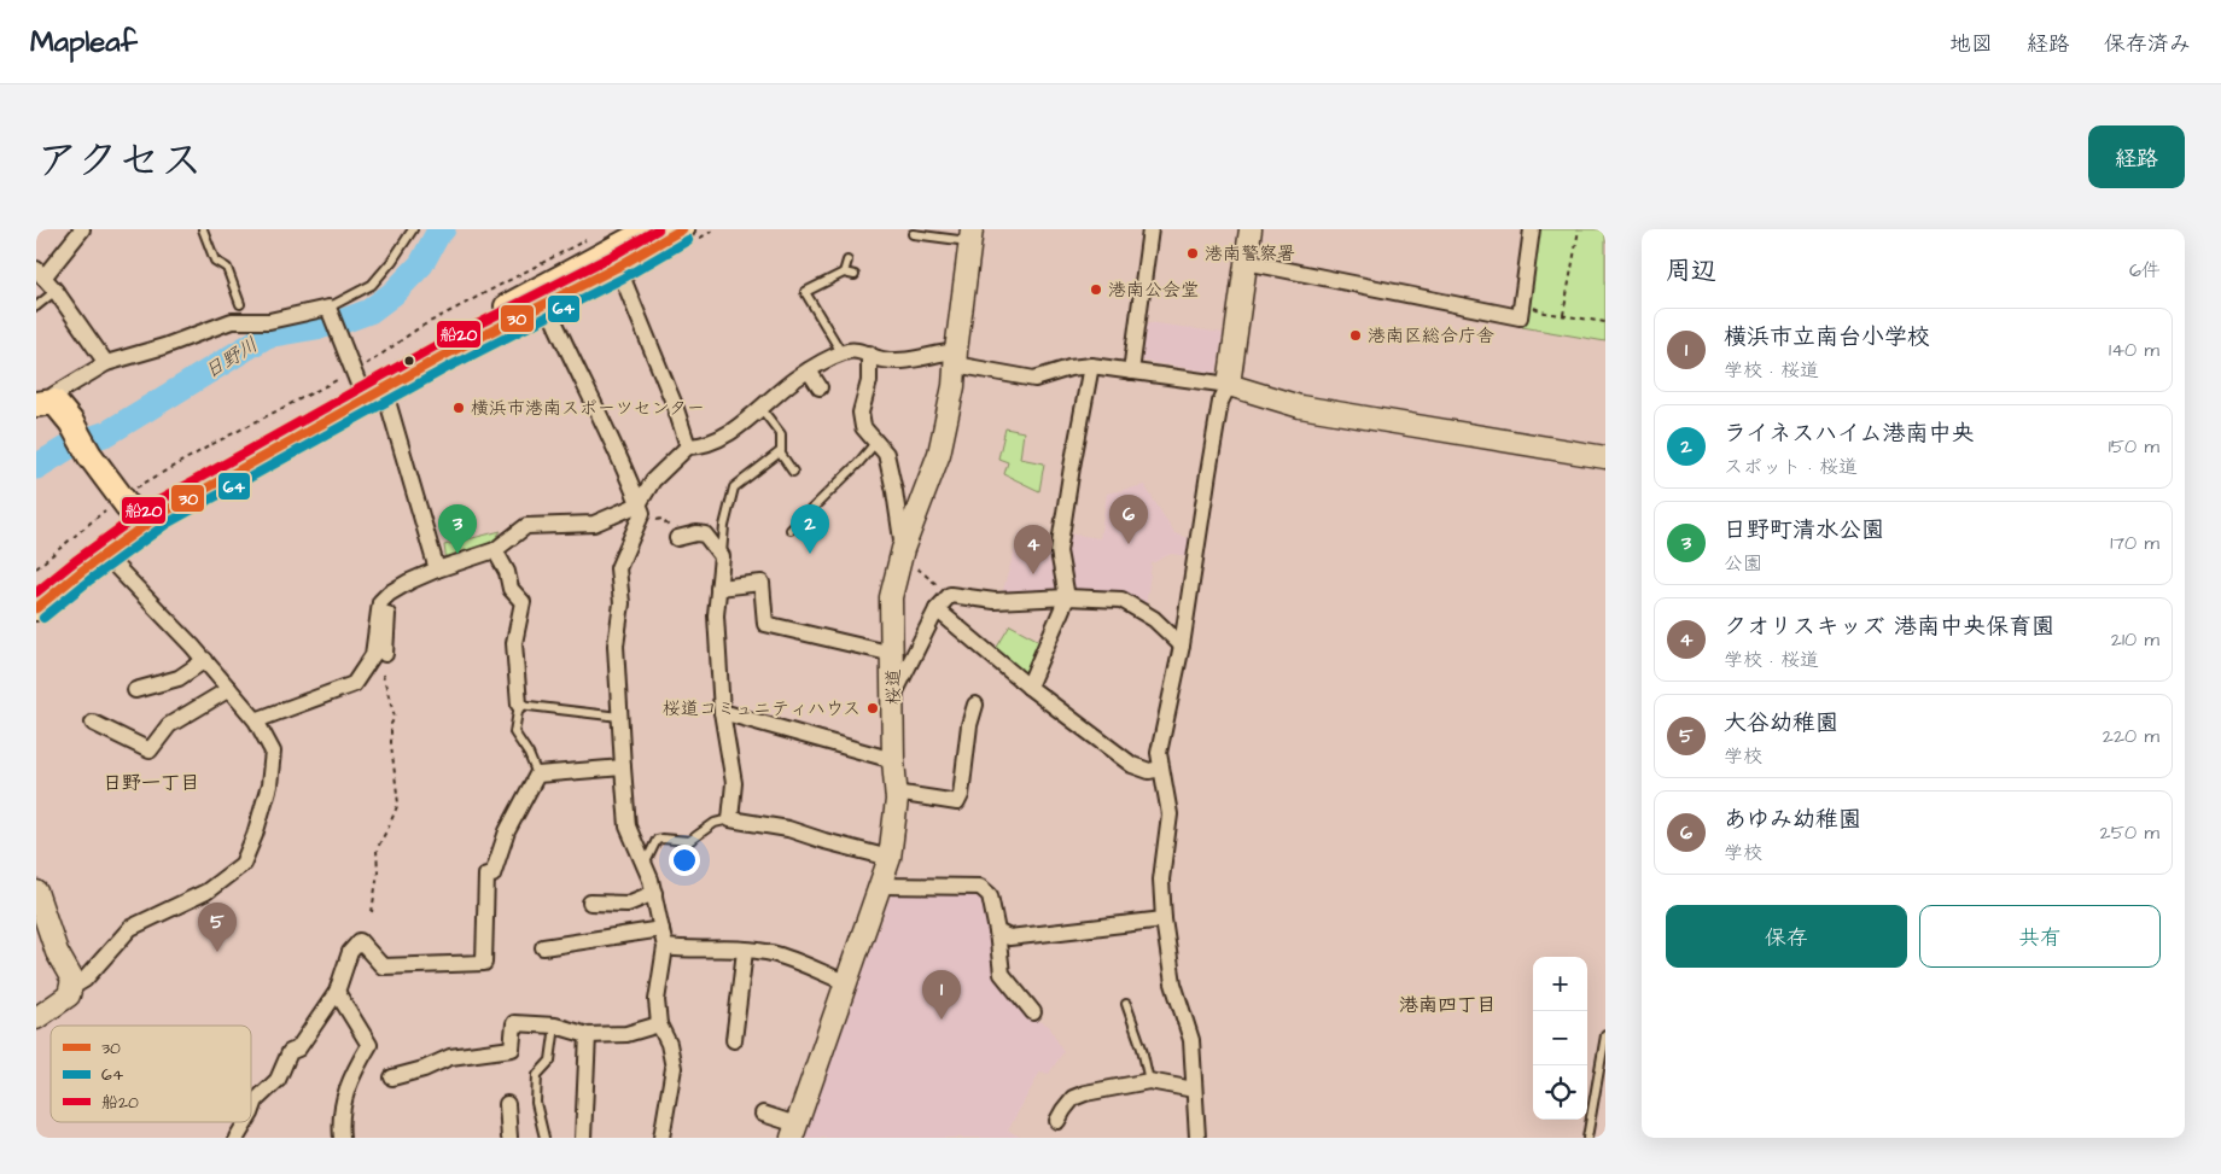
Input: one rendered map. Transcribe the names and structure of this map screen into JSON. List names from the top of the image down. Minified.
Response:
{"streets":{"street":["桜道"]},"districts":["日野一丁目","港南四丁目"],"water":["日野川"],"places":["港南警察署","港南公会堂","港南区総合庁舎","横浜市港南スポーツセンター","桜道コミュニティハウス"],"lines":["transit line 30","transit line 船20","transit line 64"],"legend":["30","64","船20"],"page":{"header":"Mapleaf","nav":["地図","経路","保存済み"],"title":"アクセス","buttons":["経路",["保存","共有"]],"heading":["周辺","6件"],"list":[{"mark":"1","name":"横浜市立南台小学校","note":"学校 · 桜道","value":"140 m"},{"mark":"2","name":"ライネスハイム港南中央","note":"スポット · 桜道","value":"150 m"},{"mark":"3","name":"日野町清水公園","note":"公園","value":"170 m"},{"mark":"4","name":"クオリスキッズ 港南中央保育園","note":"学校 · 桜道","value":"210 m"},{"mark":"5","name":"大谷幼稚園","note":"学校","value":"220 m"},{"mark":"6","name":"あゆみ幼稚園","note":"学校","value":"250 m"}],"pins":["6","2","3","4","5","1"],"map_buttons":["+","−"]}}
